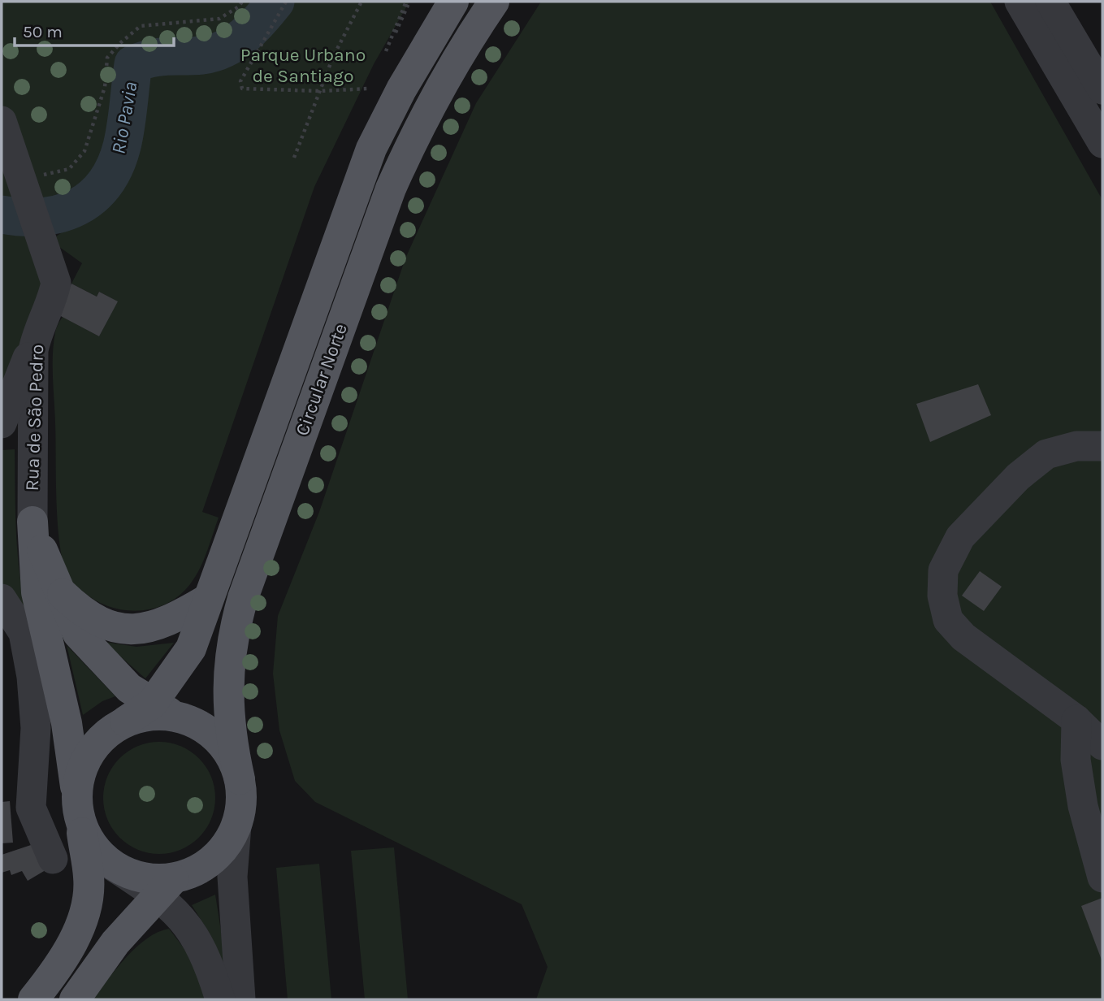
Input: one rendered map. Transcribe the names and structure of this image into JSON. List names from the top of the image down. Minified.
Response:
{"streets":{"main road":["Circular Norte"],"street":["Rua de São Pedro"]},"water":["Rio Pavia"],"parks":["Parque Urbano de Santiago"],"scale_bar":"50 m"}
